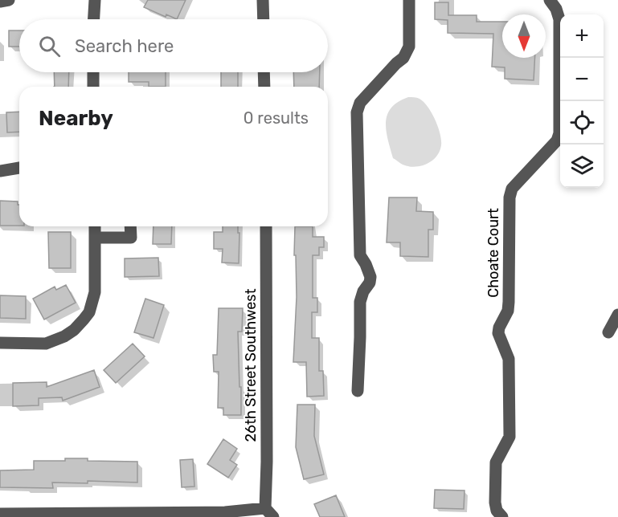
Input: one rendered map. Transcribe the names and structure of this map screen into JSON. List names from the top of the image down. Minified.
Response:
{"streets":{"street":["Choate Court","26th Street Southwest"]},"north":"bottom","page":{"map_buttons":["+","−"],"search":"Search here","heading":["Nearby","0 results"]}}
